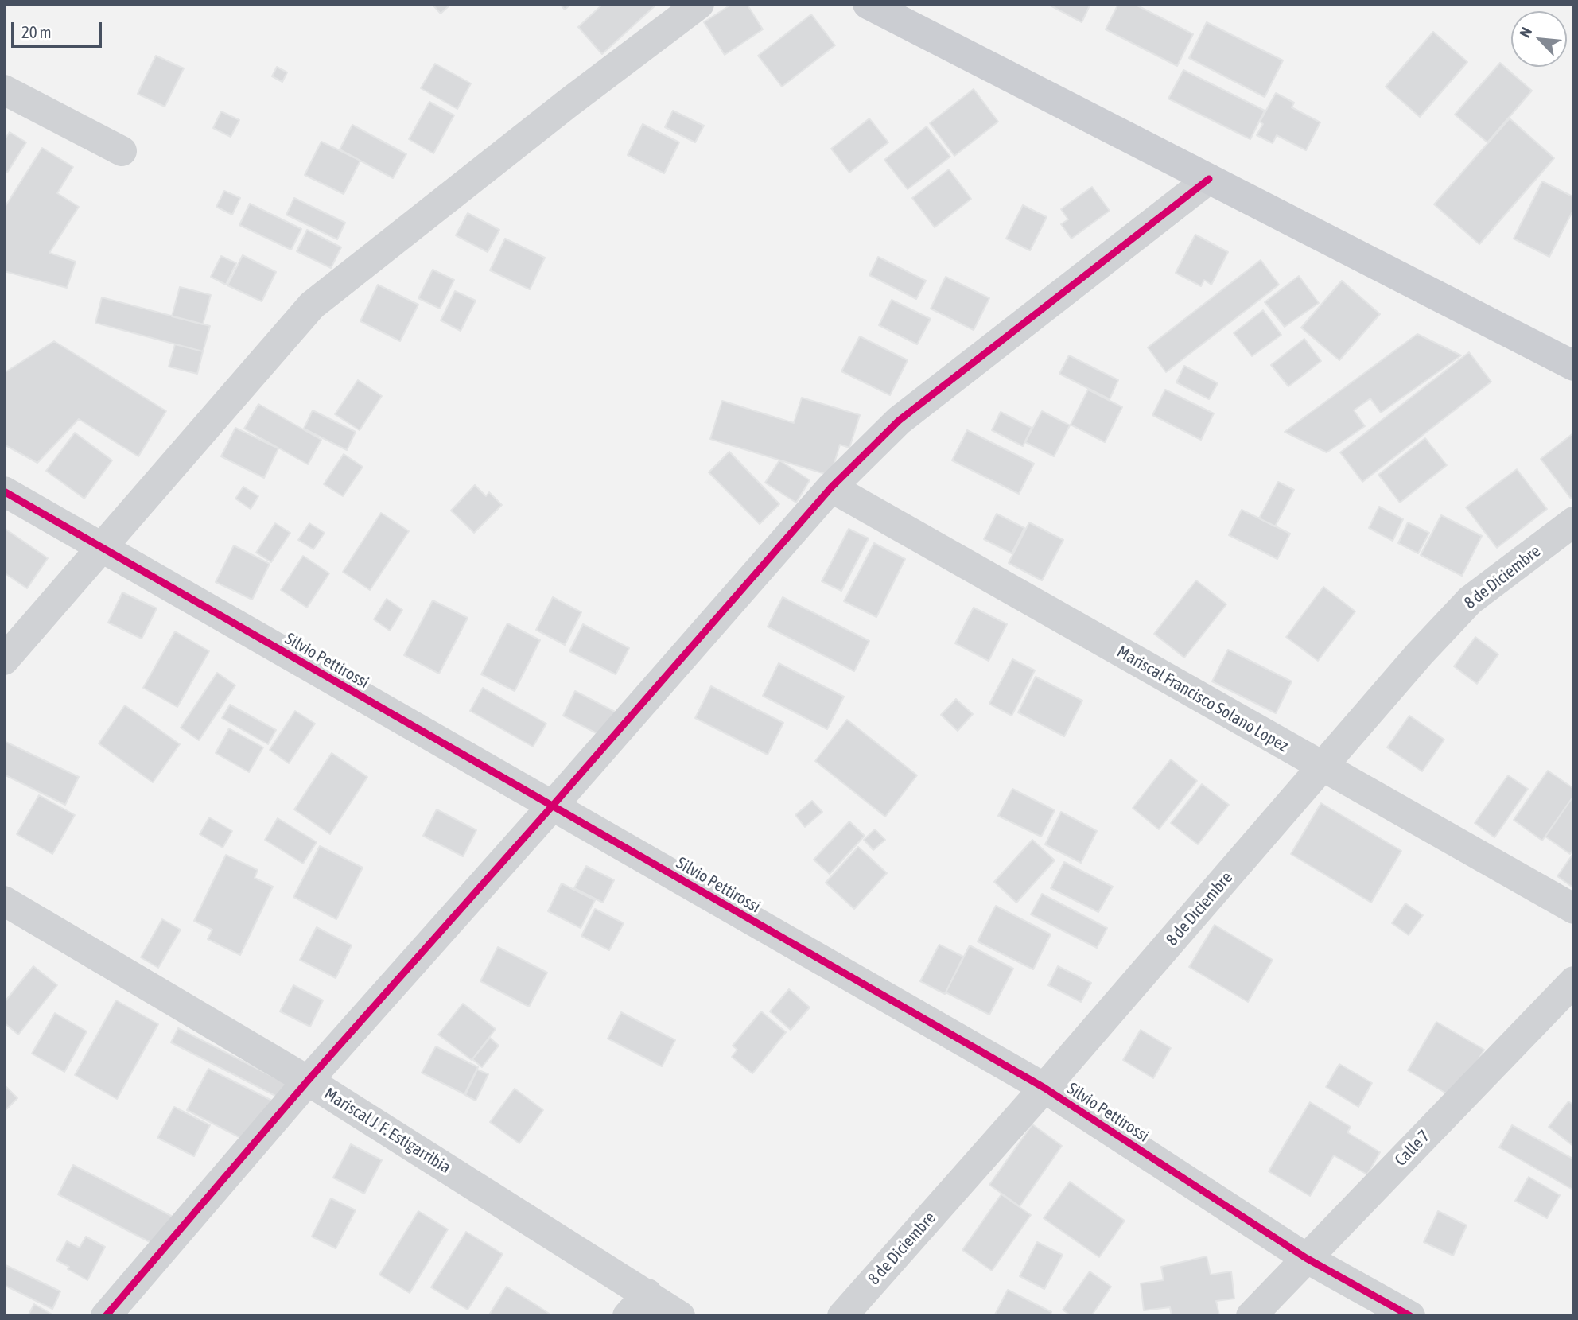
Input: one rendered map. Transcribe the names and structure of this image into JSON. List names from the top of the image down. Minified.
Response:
{"streets":{"street":["8 de Diciembre","Silvio Pettirossi","Mariscal Francisco Solano Lopez","Mariscal J. F. Estigarribia","Calle 7"]},"crossings":[["8 de Diciembre","Silvio Pettirossi"],["8 de Diciembre","Mariscal Francisco Solano Lopez"],["Silvio Pettirossi","Calle 7"]],"scale_bar":"20 m","north":"top left"}
